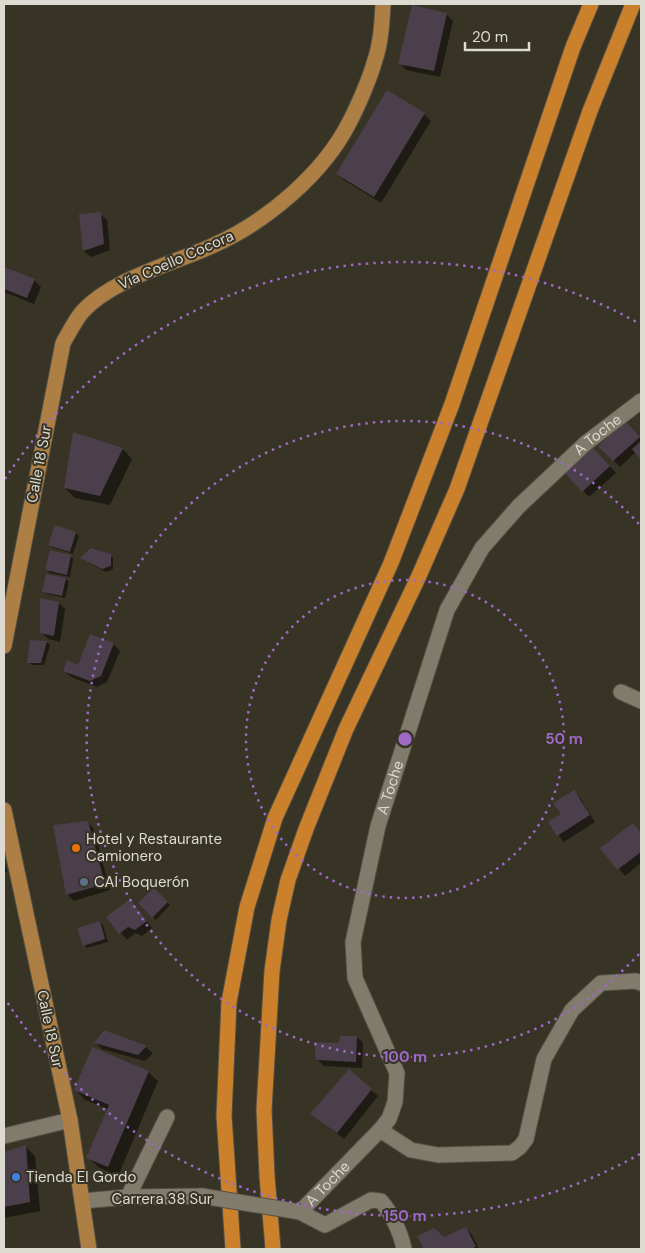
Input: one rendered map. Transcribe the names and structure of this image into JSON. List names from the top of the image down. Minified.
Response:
{"streets":{"main road":["Vía Coello Cocora","Calle 18 Sur"],"street":["A Toche","Carrera 38 Sur"]},"crossings":[["Vía Coello Cocora","Calle 18 Sur"],["A Toche","Carrera 38 Sur"],["Calle 18 Sur","Carrera 38 Sur"]],"places":["Hotel y Restaurante Camionero","CAI Boquerón","Tienda El Gordo"],"scale_bar":"20 m","rings":["50 m","100 m","150 m"]}
